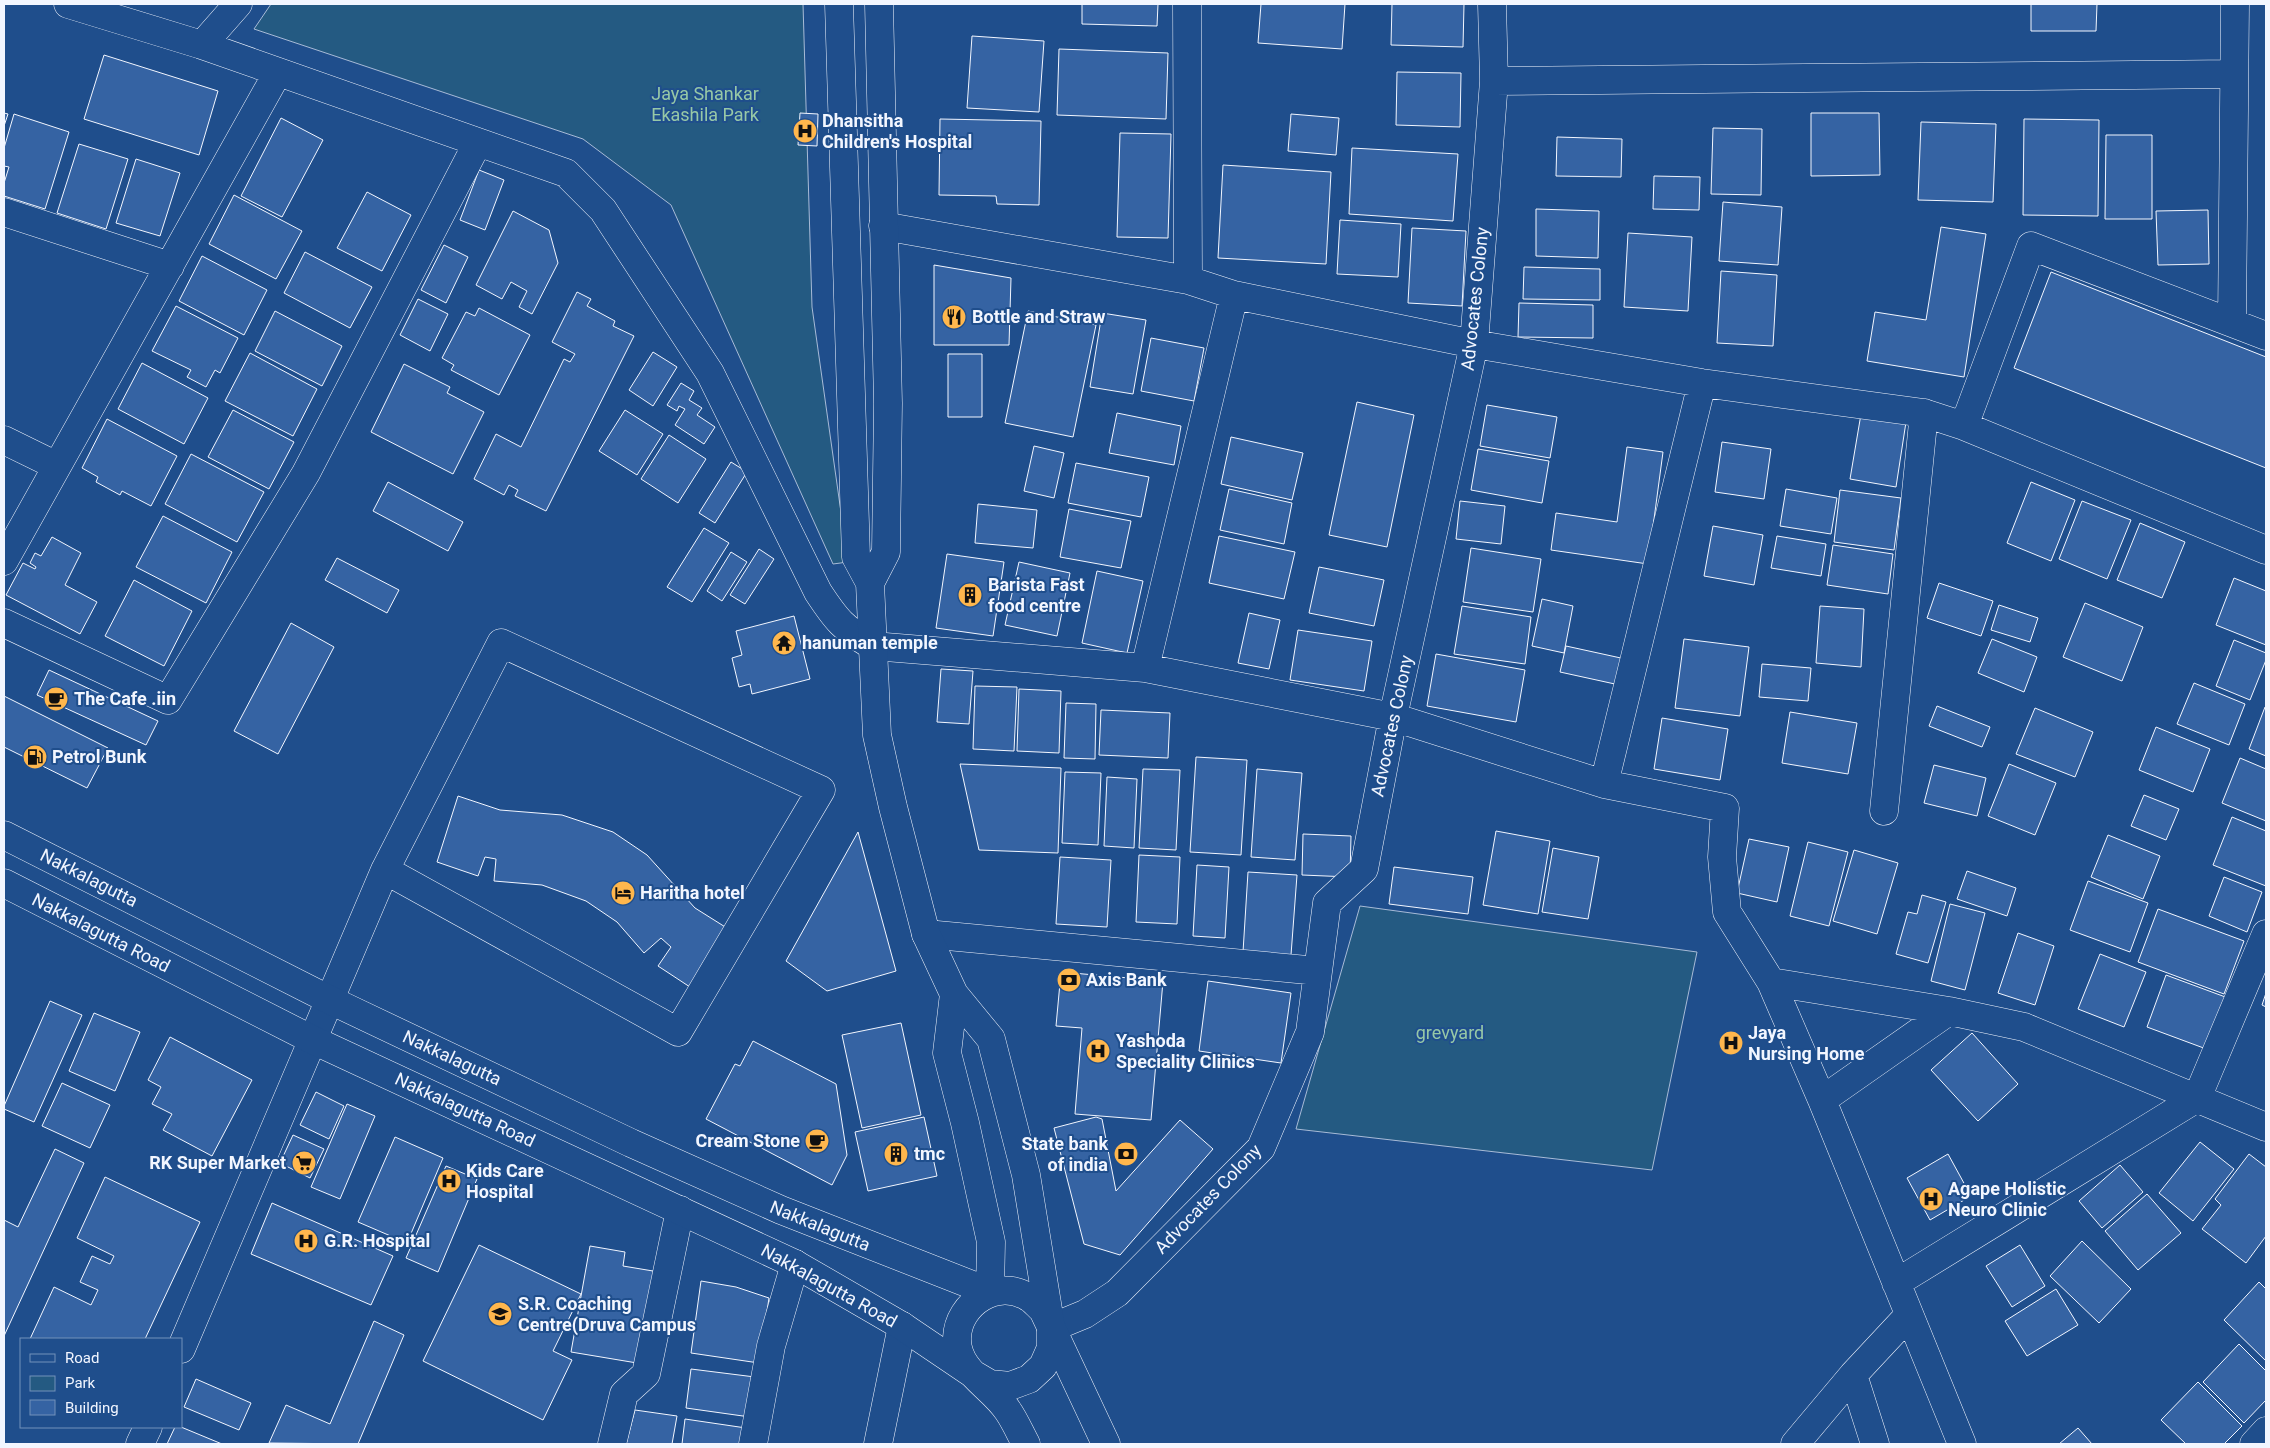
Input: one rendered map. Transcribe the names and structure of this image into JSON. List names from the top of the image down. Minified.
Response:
{"streets":{"street":["Advocates Colony","Nakkalagutta","Nakkalagutta Road"]},"crossings":[["Advocates Colony","Nakkalagutta"],["Advocates Colony","Nakkalagutta Road"],["Nakkalagutta","Nakkalagutta Road"]],"parks":["Jaya Shankar Ekashila Park","grevyard"],"places":{"hospital":["Dhansitha Children's Hospital","Jaya Nursing Home","Yashoda Speciality Clinics","Kids Care Hospital","Agape Holistic Neuro Clinic","G.R. Hospital"],"restaurant":["Bottle and Straw"],"building":["Barista Fast food centre","tmc"],"temple":["hanuman temple"],"cafe":["The Cafe .iin","Cream Stone"],"fuel station":["Petrol Bunk"],"hotel":["Haritha hotel"],"bank":["Axis Bank","State bank of india"],"supermarket":["RK Super Market"],"school or university":["S.R. Coaching Centre(Druva Campus"]},"legend":["Road","Park","Building"]}
